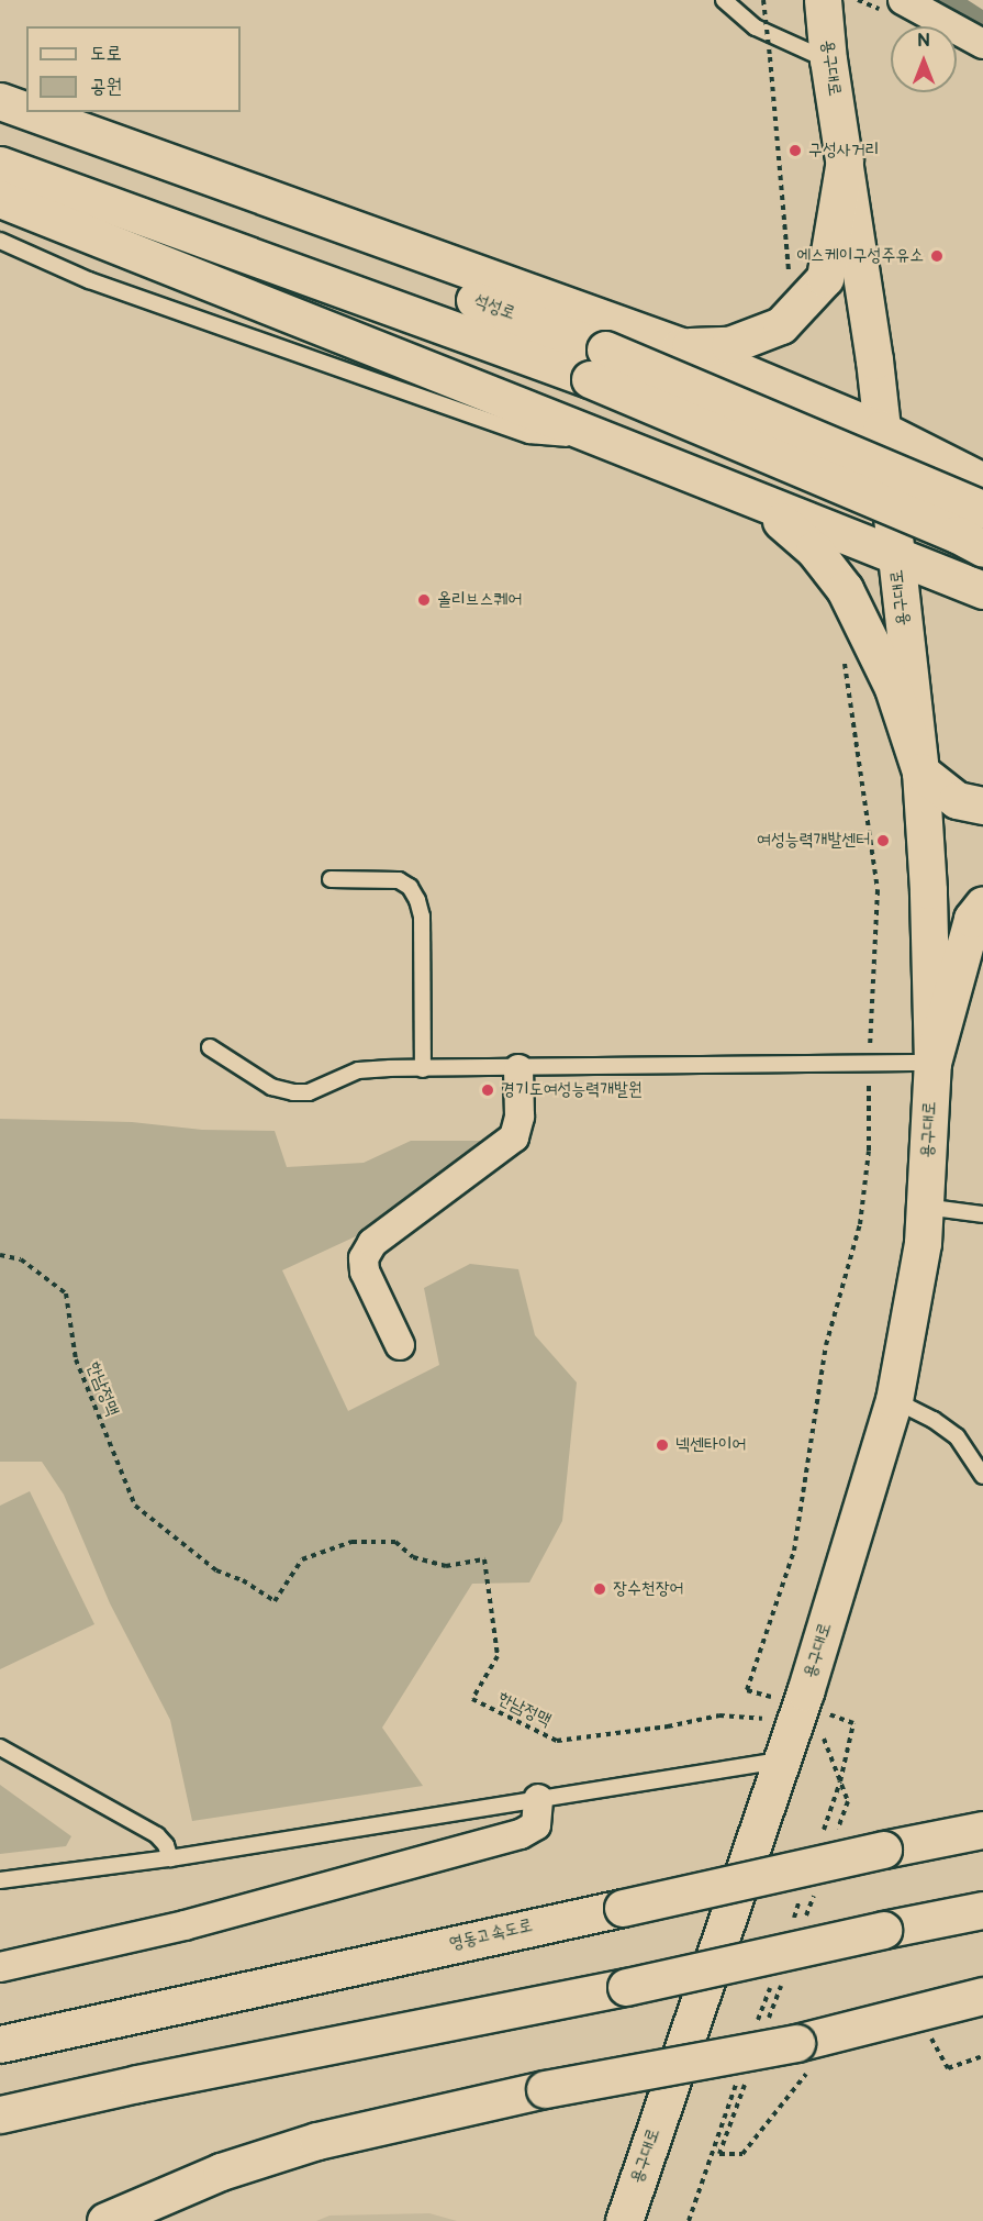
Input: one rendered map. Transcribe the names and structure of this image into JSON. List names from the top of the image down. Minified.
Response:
{"streets":{"main road":["용구대로","석성로","영동고속도로"],"path":["한남정맥"]},"crossings":[["용구대로","한남정맥"]],"places":["구성사거리","에스케이구성주유소","올리브스퀘어","여성능력개발센터","경기도여성능력개발원","넥센타이어","장수천장어"],"legend":["도로","공원"],"north":"top"}
